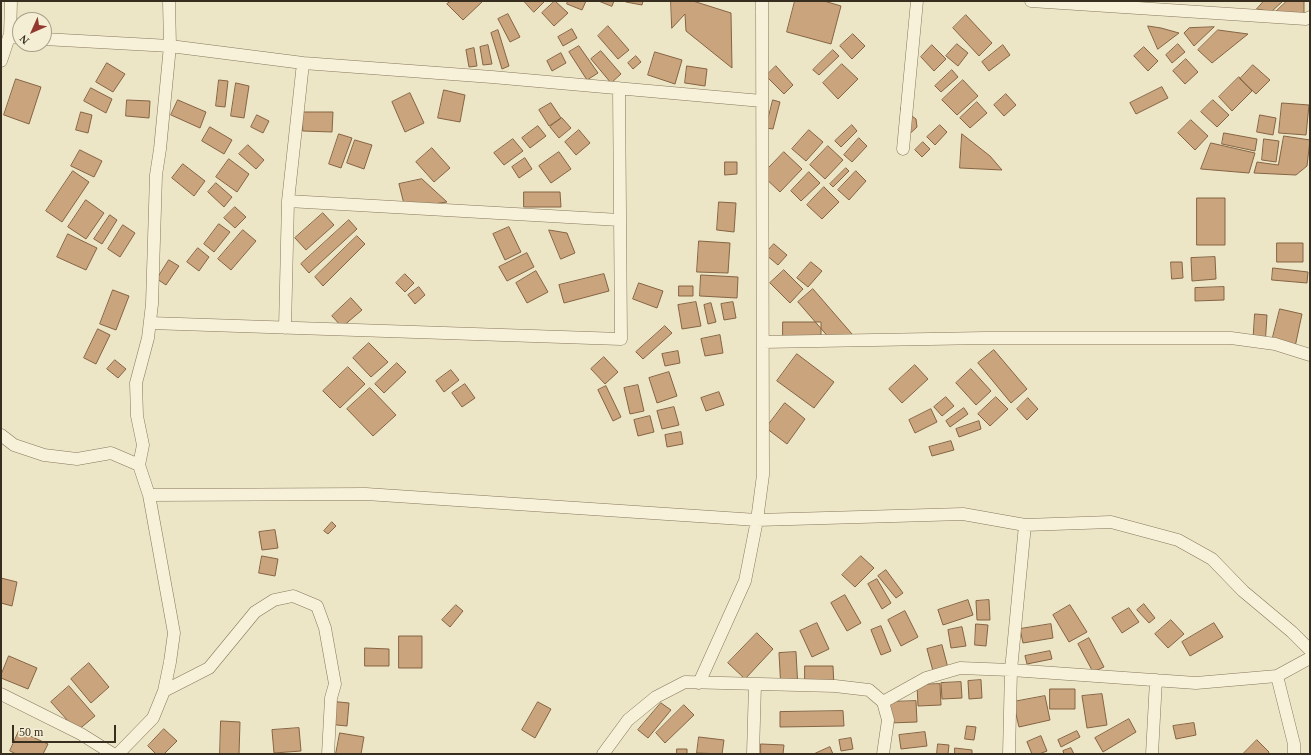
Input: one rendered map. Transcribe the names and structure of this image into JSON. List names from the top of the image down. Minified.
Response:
{"scale_bar":"50 m","north":"bottom left"}
